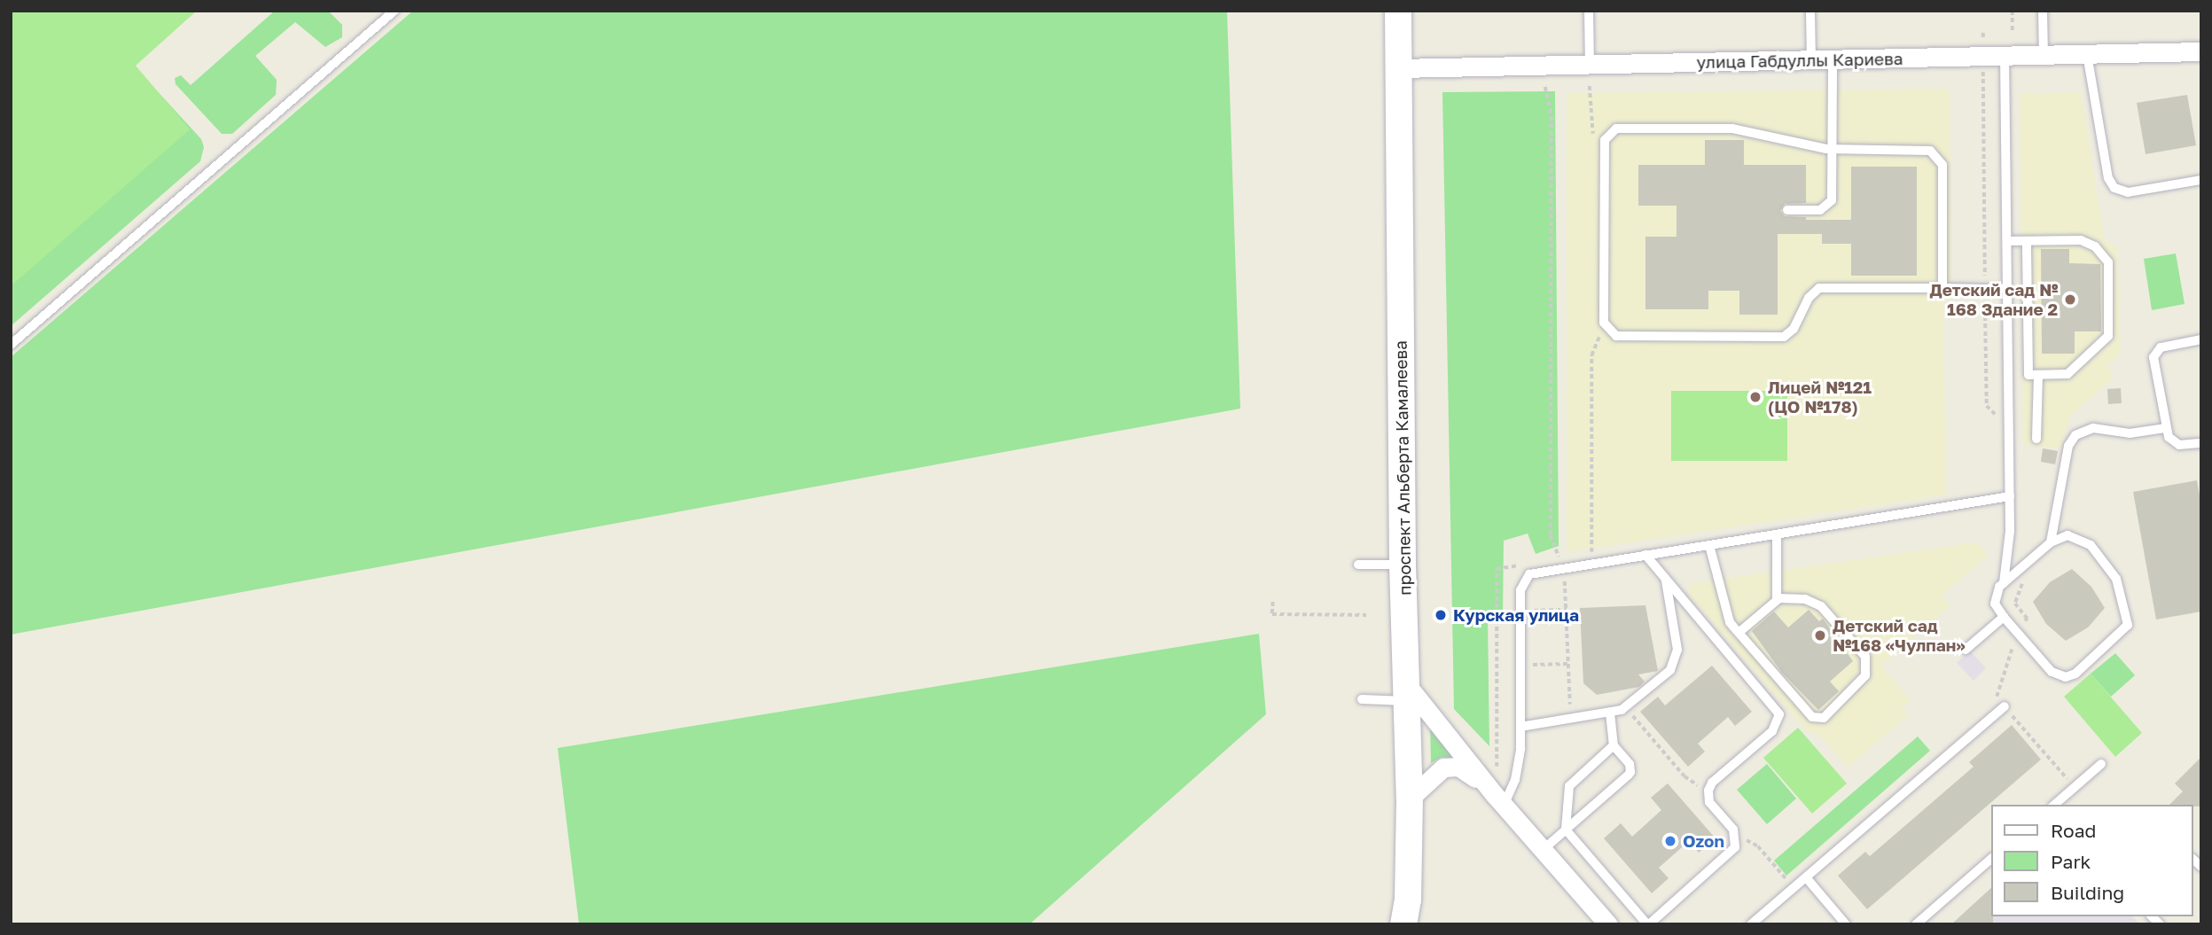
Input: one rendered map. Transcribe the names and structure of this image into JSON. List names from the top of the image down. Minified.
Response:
{"streets":{"main road":["проспект Альберта Камалеева"],"street":["улица Габдуллы Кариева"]},"crossings":[["улица Габдуллы Кариева","проспект Альберта Камалеева"]],"places":["Детский сад № 168 Здание 2","Лицей №121 (ЦО №178)","Курская улица","Детский сад №168 «Чулпан»","Ozon"],"legend":["Road","Park","Building"]}
